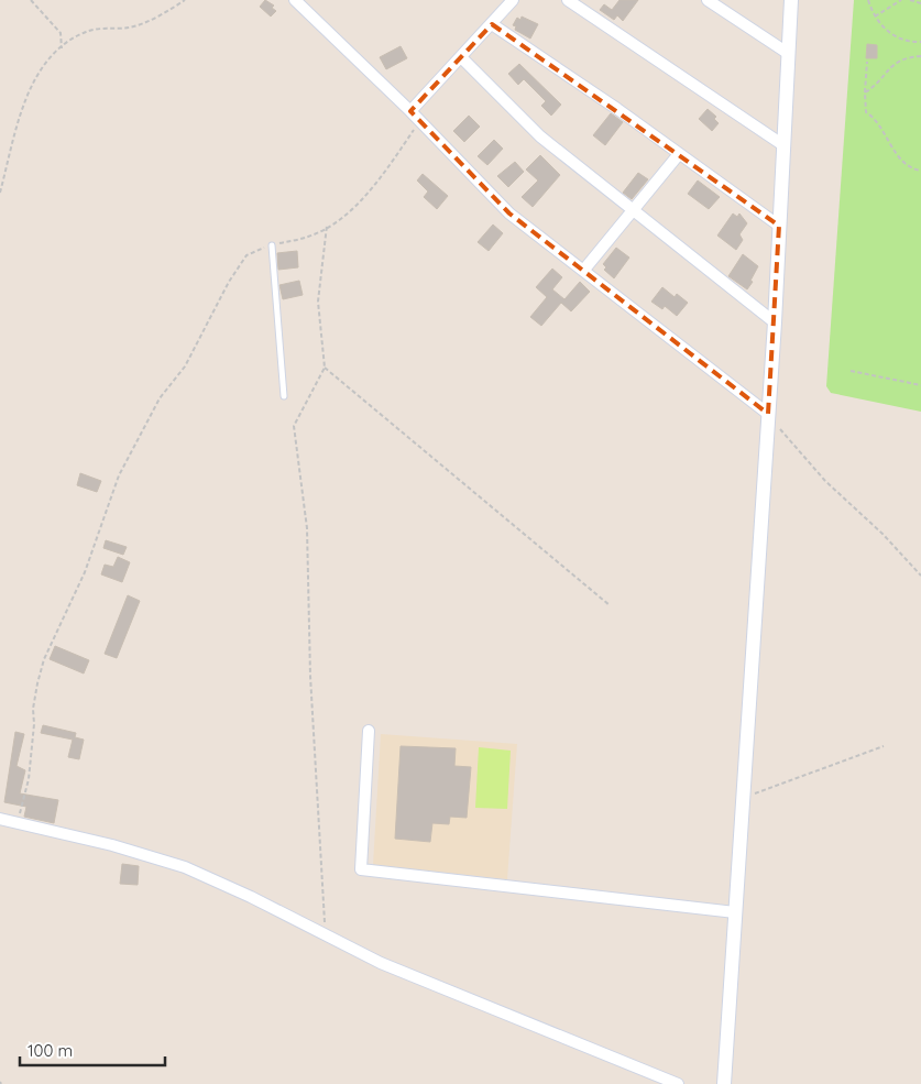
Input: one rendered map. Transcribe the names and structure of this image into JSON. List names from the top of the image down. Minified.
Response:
{"scale_bar":"100 m"}
